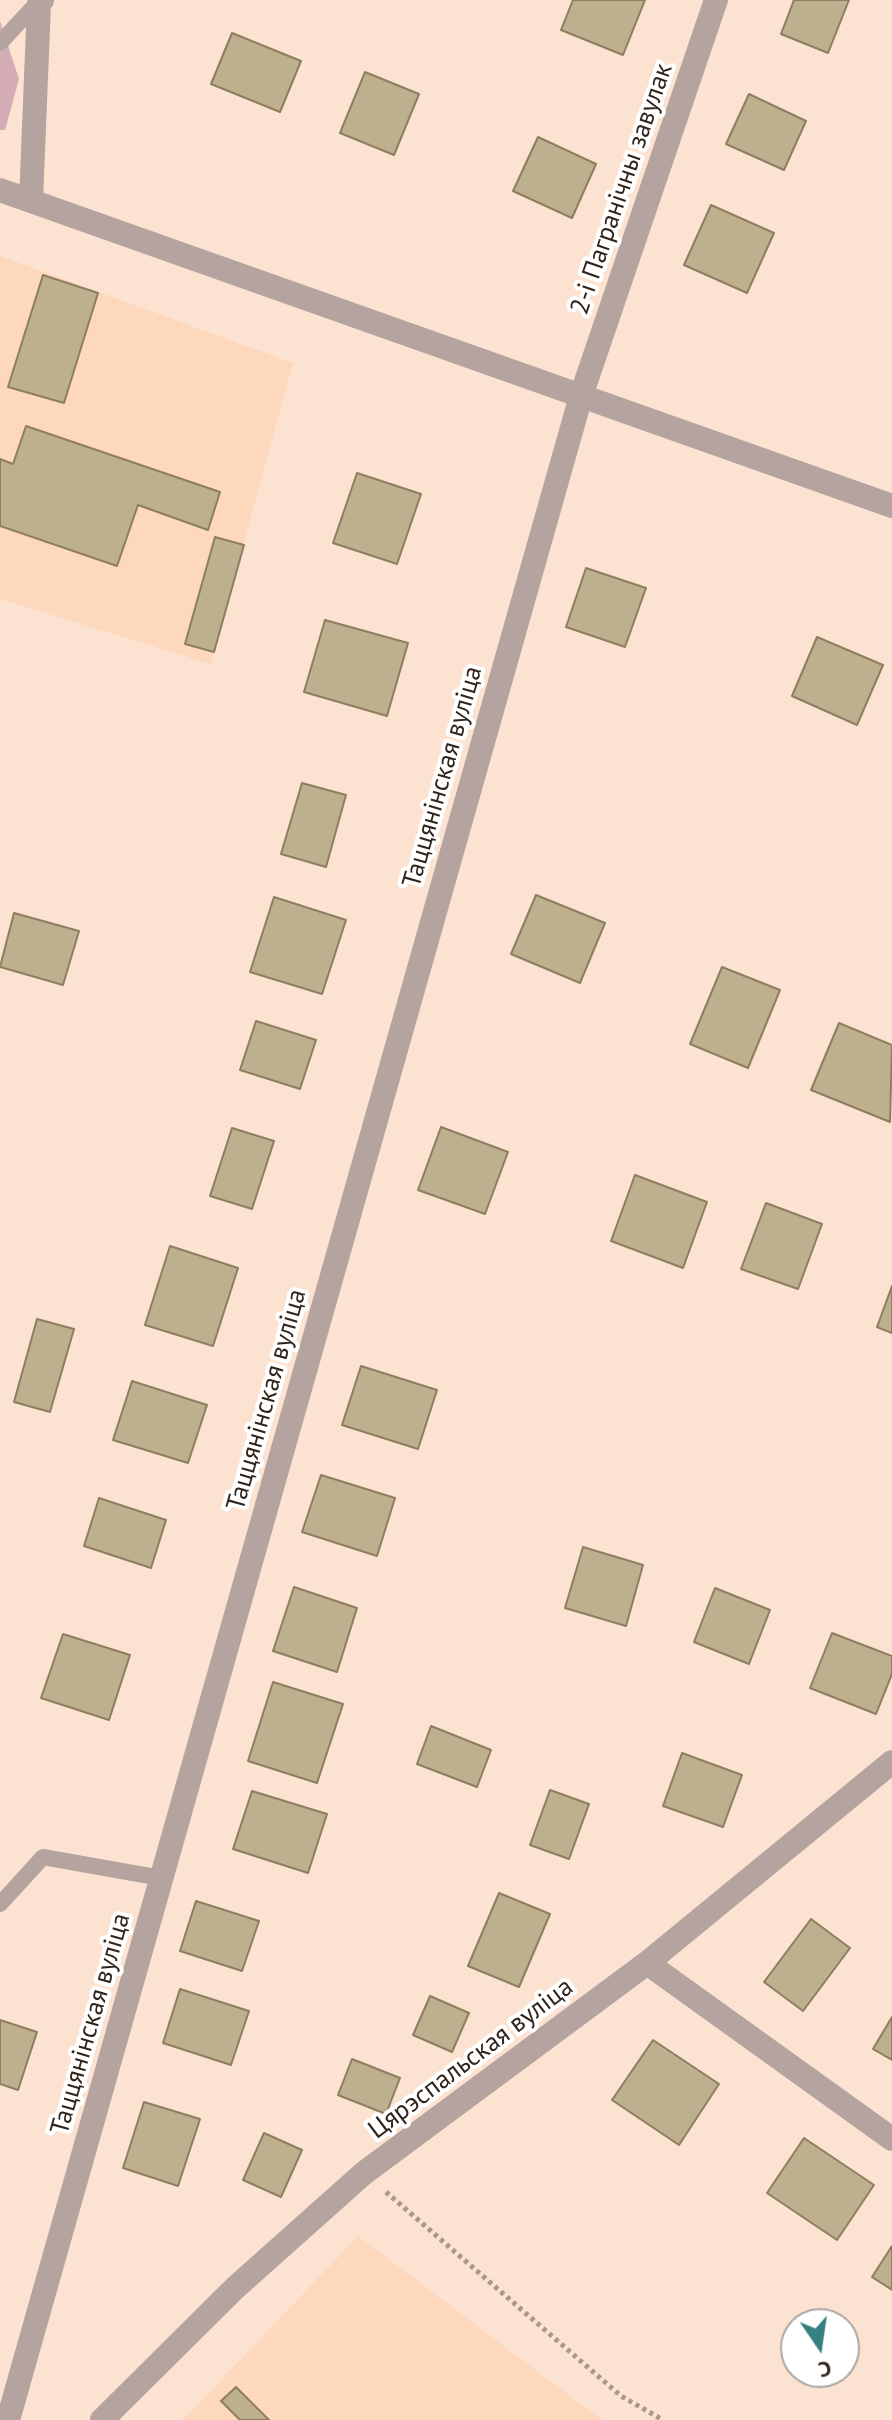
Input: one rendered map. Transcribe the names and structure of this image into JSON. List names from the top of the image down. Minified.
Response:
{"streets":{"street":["2-і Пагранічны завулак","Таццянінская вуліца","Цярэспальская вуліца"]},"crossings":[["2-і Пагранічны завулак","Таццянінская вуліца"]],"north":"bottom"}
